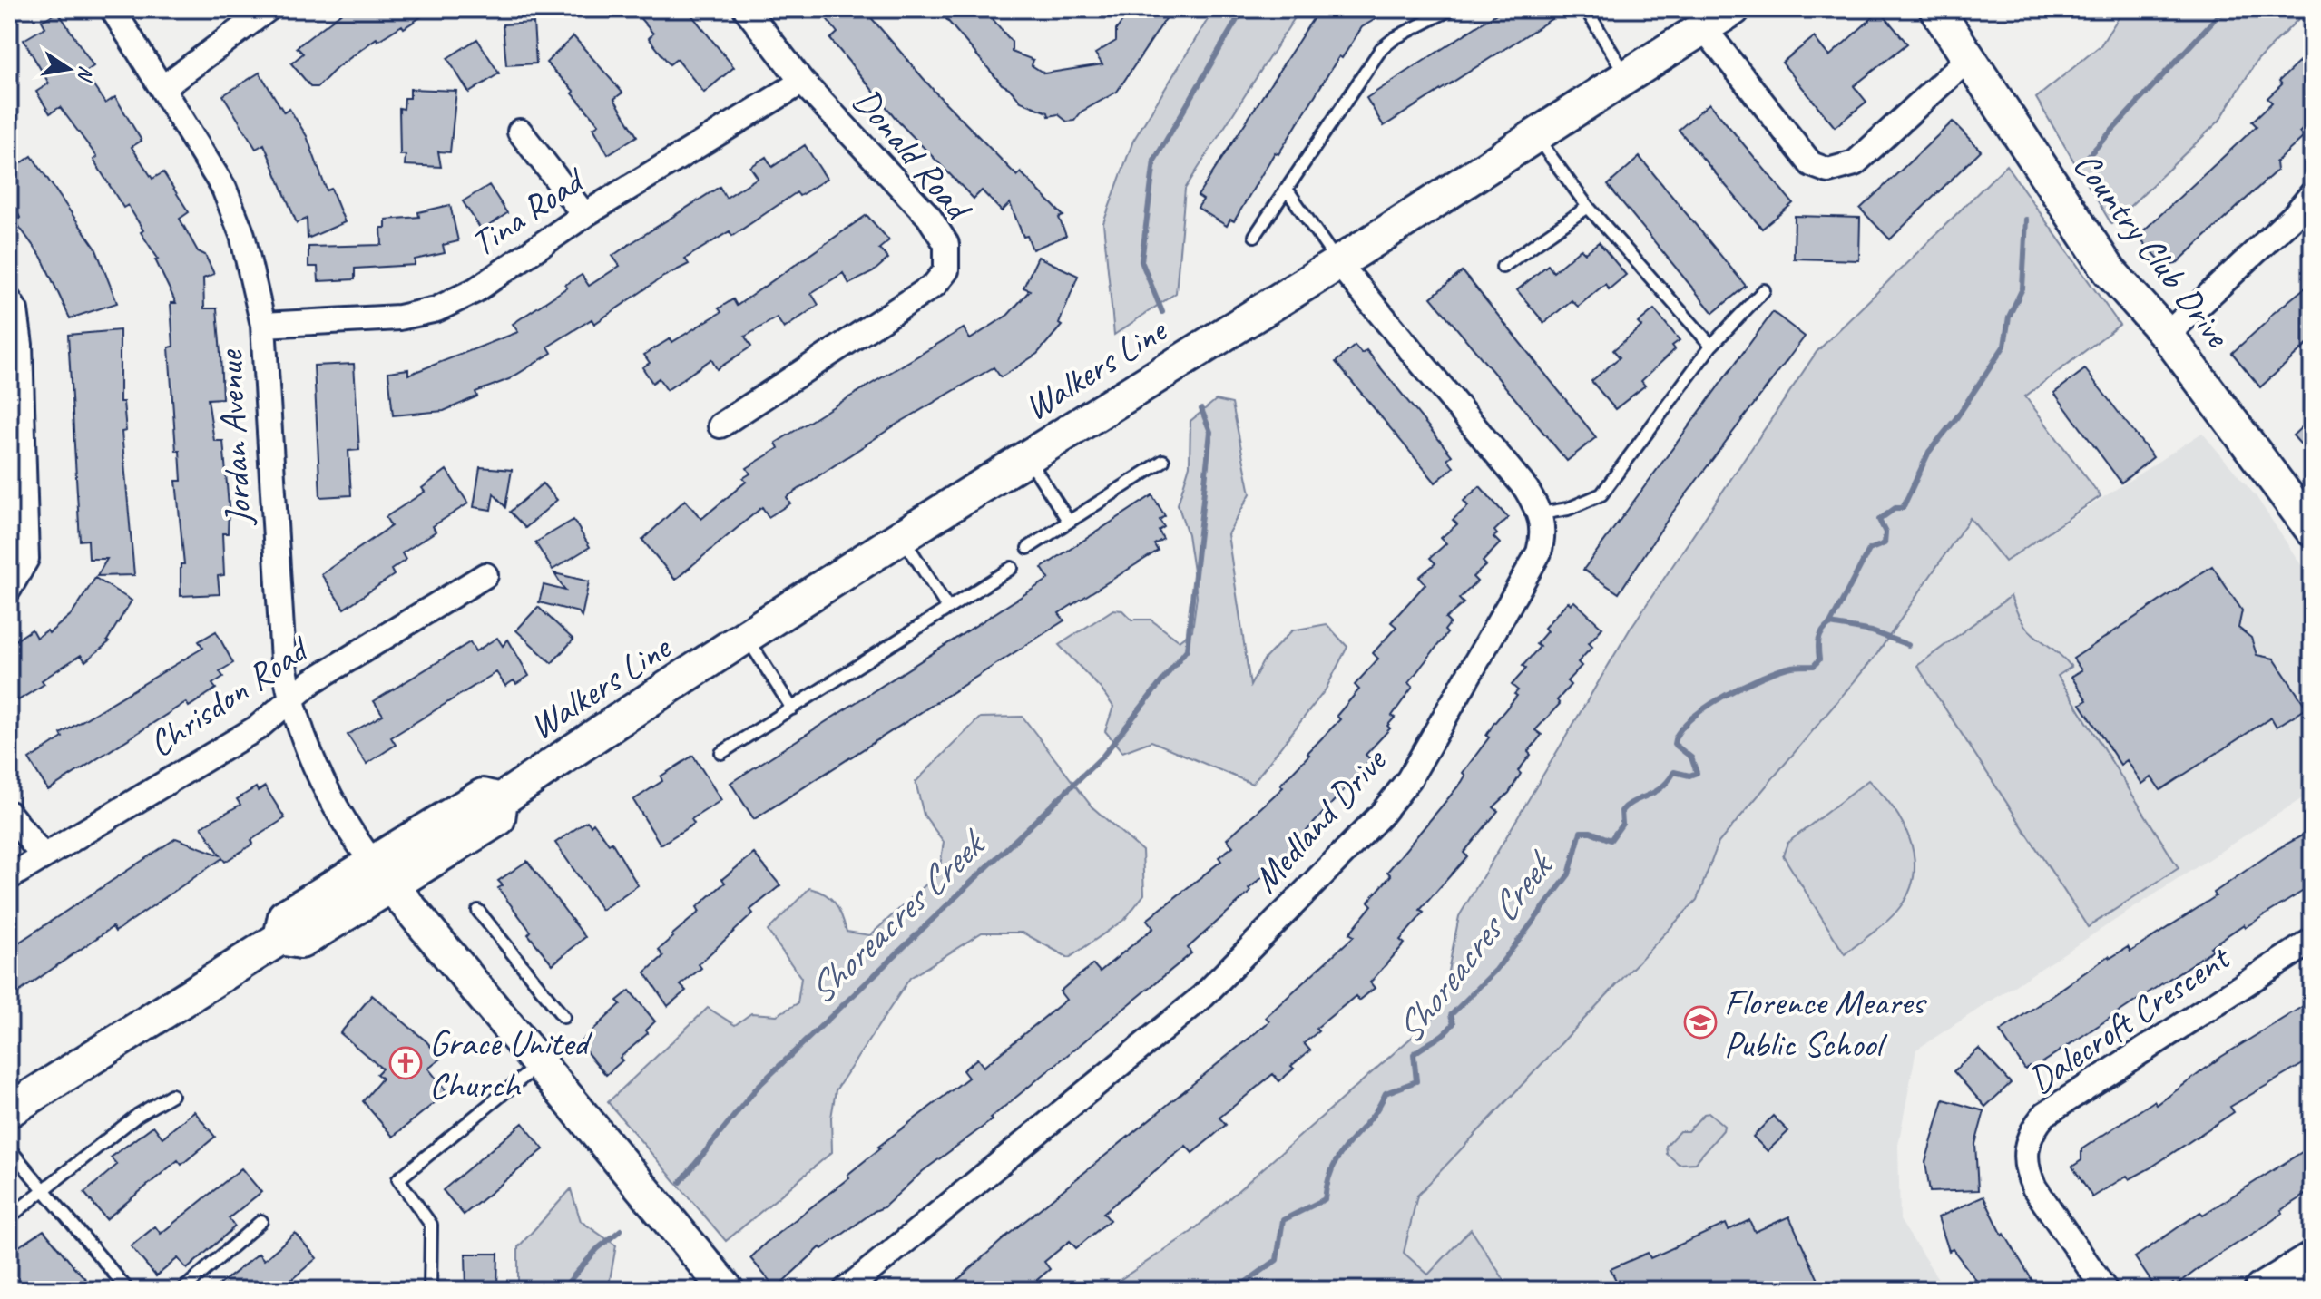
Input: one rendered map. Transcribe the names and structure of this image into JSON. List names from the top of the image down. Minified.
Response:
{"streets":{"main road":["Country Club Drive","Walkers Line"],"street":["Donald Road","Tina Road","Jordan Avenue","Chrisdon Road","Medland Drive","Dalecroft Crescent"]},"crossings":[["Donald Road","Tina Road"],["Tina Road","Jordan Avenue"],["Walkers Line","Jordan Avenue"],["Jordan Avenue","Chrisdon Road"]],"water":["Shoreacres Creek"],"places":{"school or university":["Florence Meares Public School"],"church":["Grace United Church"]},"north":"right"}
